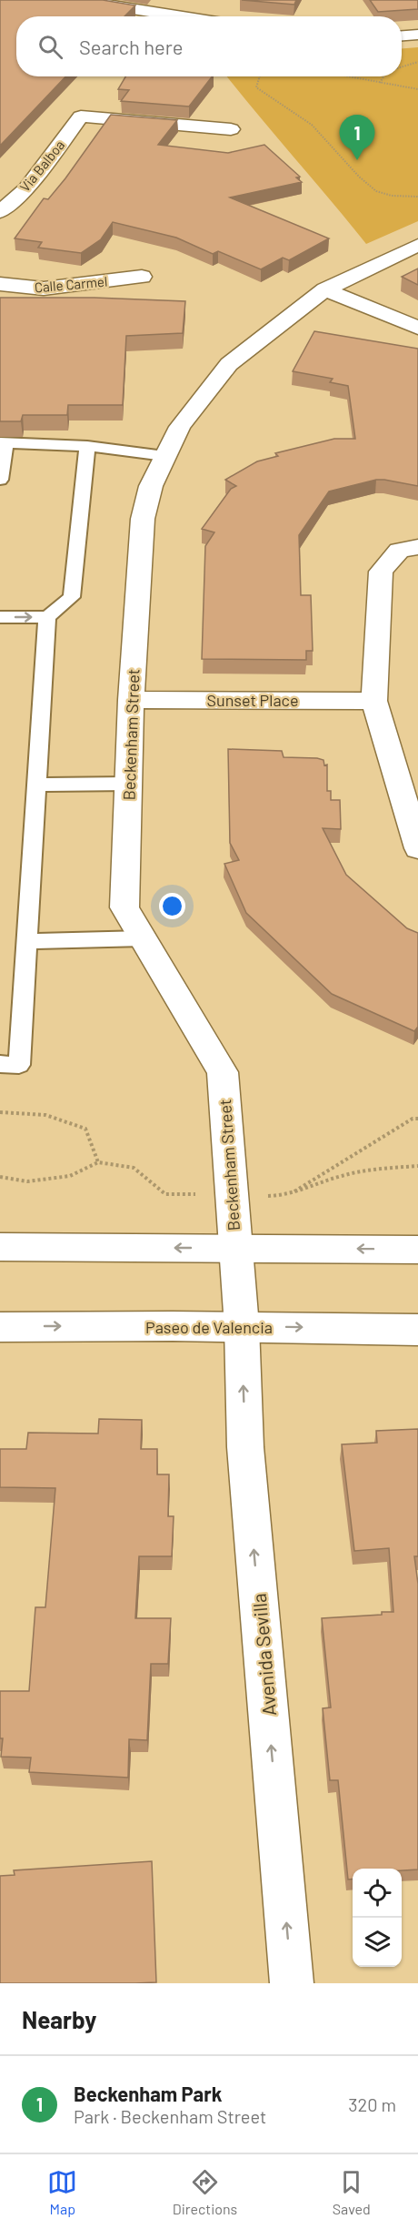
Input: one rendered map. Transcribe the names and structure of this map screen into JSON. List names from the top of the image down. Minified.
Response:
{"streets":{"street":["Via Balboa","Calle Carmel","Sunset Place","Beckenham Street","Paseo de Valencia","Avenida Sevilla"]},"crossings":[["Sunset Place","Beckenham Street"],["Beckenham Street","Paseo de Valencia"],["Beckenham Street","Avenida Sevilla"],["Paseo de Valencia","Avenida Sevilla"]],"one_way":["Avenida Sevilla"],"page":{"search":"Search here","pins":"1","heading":"Nearby","list":[{"mark":"1","name":"Beckenham Park","note":"Park · Beckenham Street","value":"320 m"}],"nav":["Map","Directions","Saved"]}}
